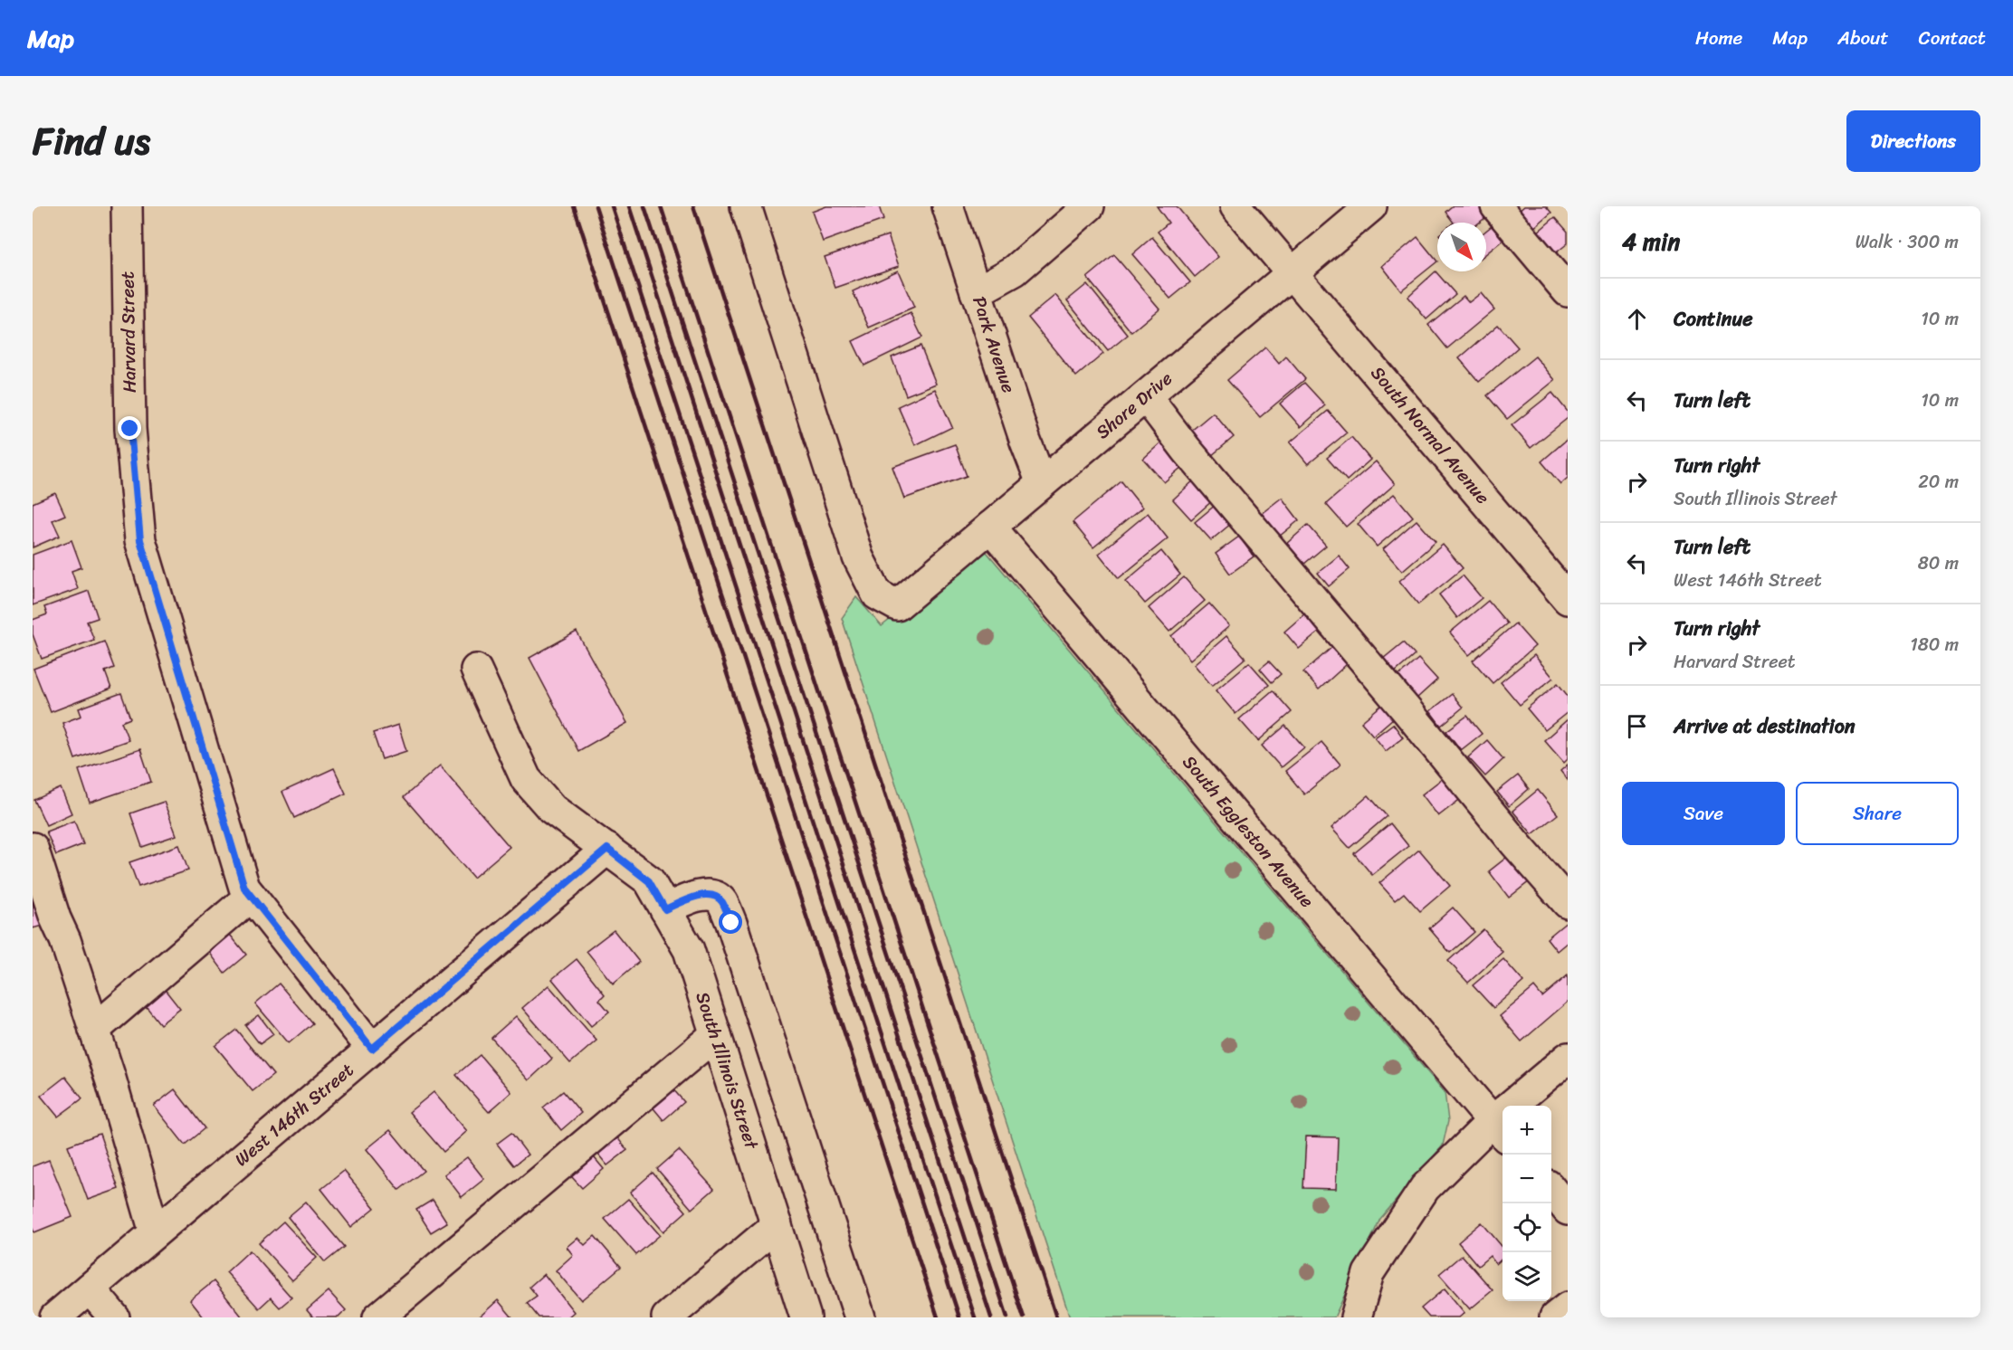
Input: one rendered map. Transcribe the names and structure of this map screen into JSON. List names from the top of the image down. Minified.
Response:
{"streets":{"street":["Harvard Street","Park Avenue","Shore Drive","South Normal Avenue","South Eggleston Avenue","South Illinois Street","West 146th Street"]},"crossings":[["Harvard Street","West 146th Street"],["Park Avenue","Shore Drive"],["Shore Drive","South Normal Avenue"],["Shore Drive","South Eggleston Avenue"],["South Illinois Street","West 146th Street"]],"north":"bottom right","page":{"header":"Map","nav":["Home","Map","About","Contact"],"title":"Find us","buttons":["Directions",["Save","Share"]],"heading":["4 min","Walk · 300 m"],"list":[["Continue","10 m"],["Turn left","10 m"],["Turn right","South Illinois Street","20 m"],["Turn left","West 146th Street","80 m"],["Turn right","Harvard Street","180 m"],"Arrive at destination"],"map_buttons":["+","−"]}}
